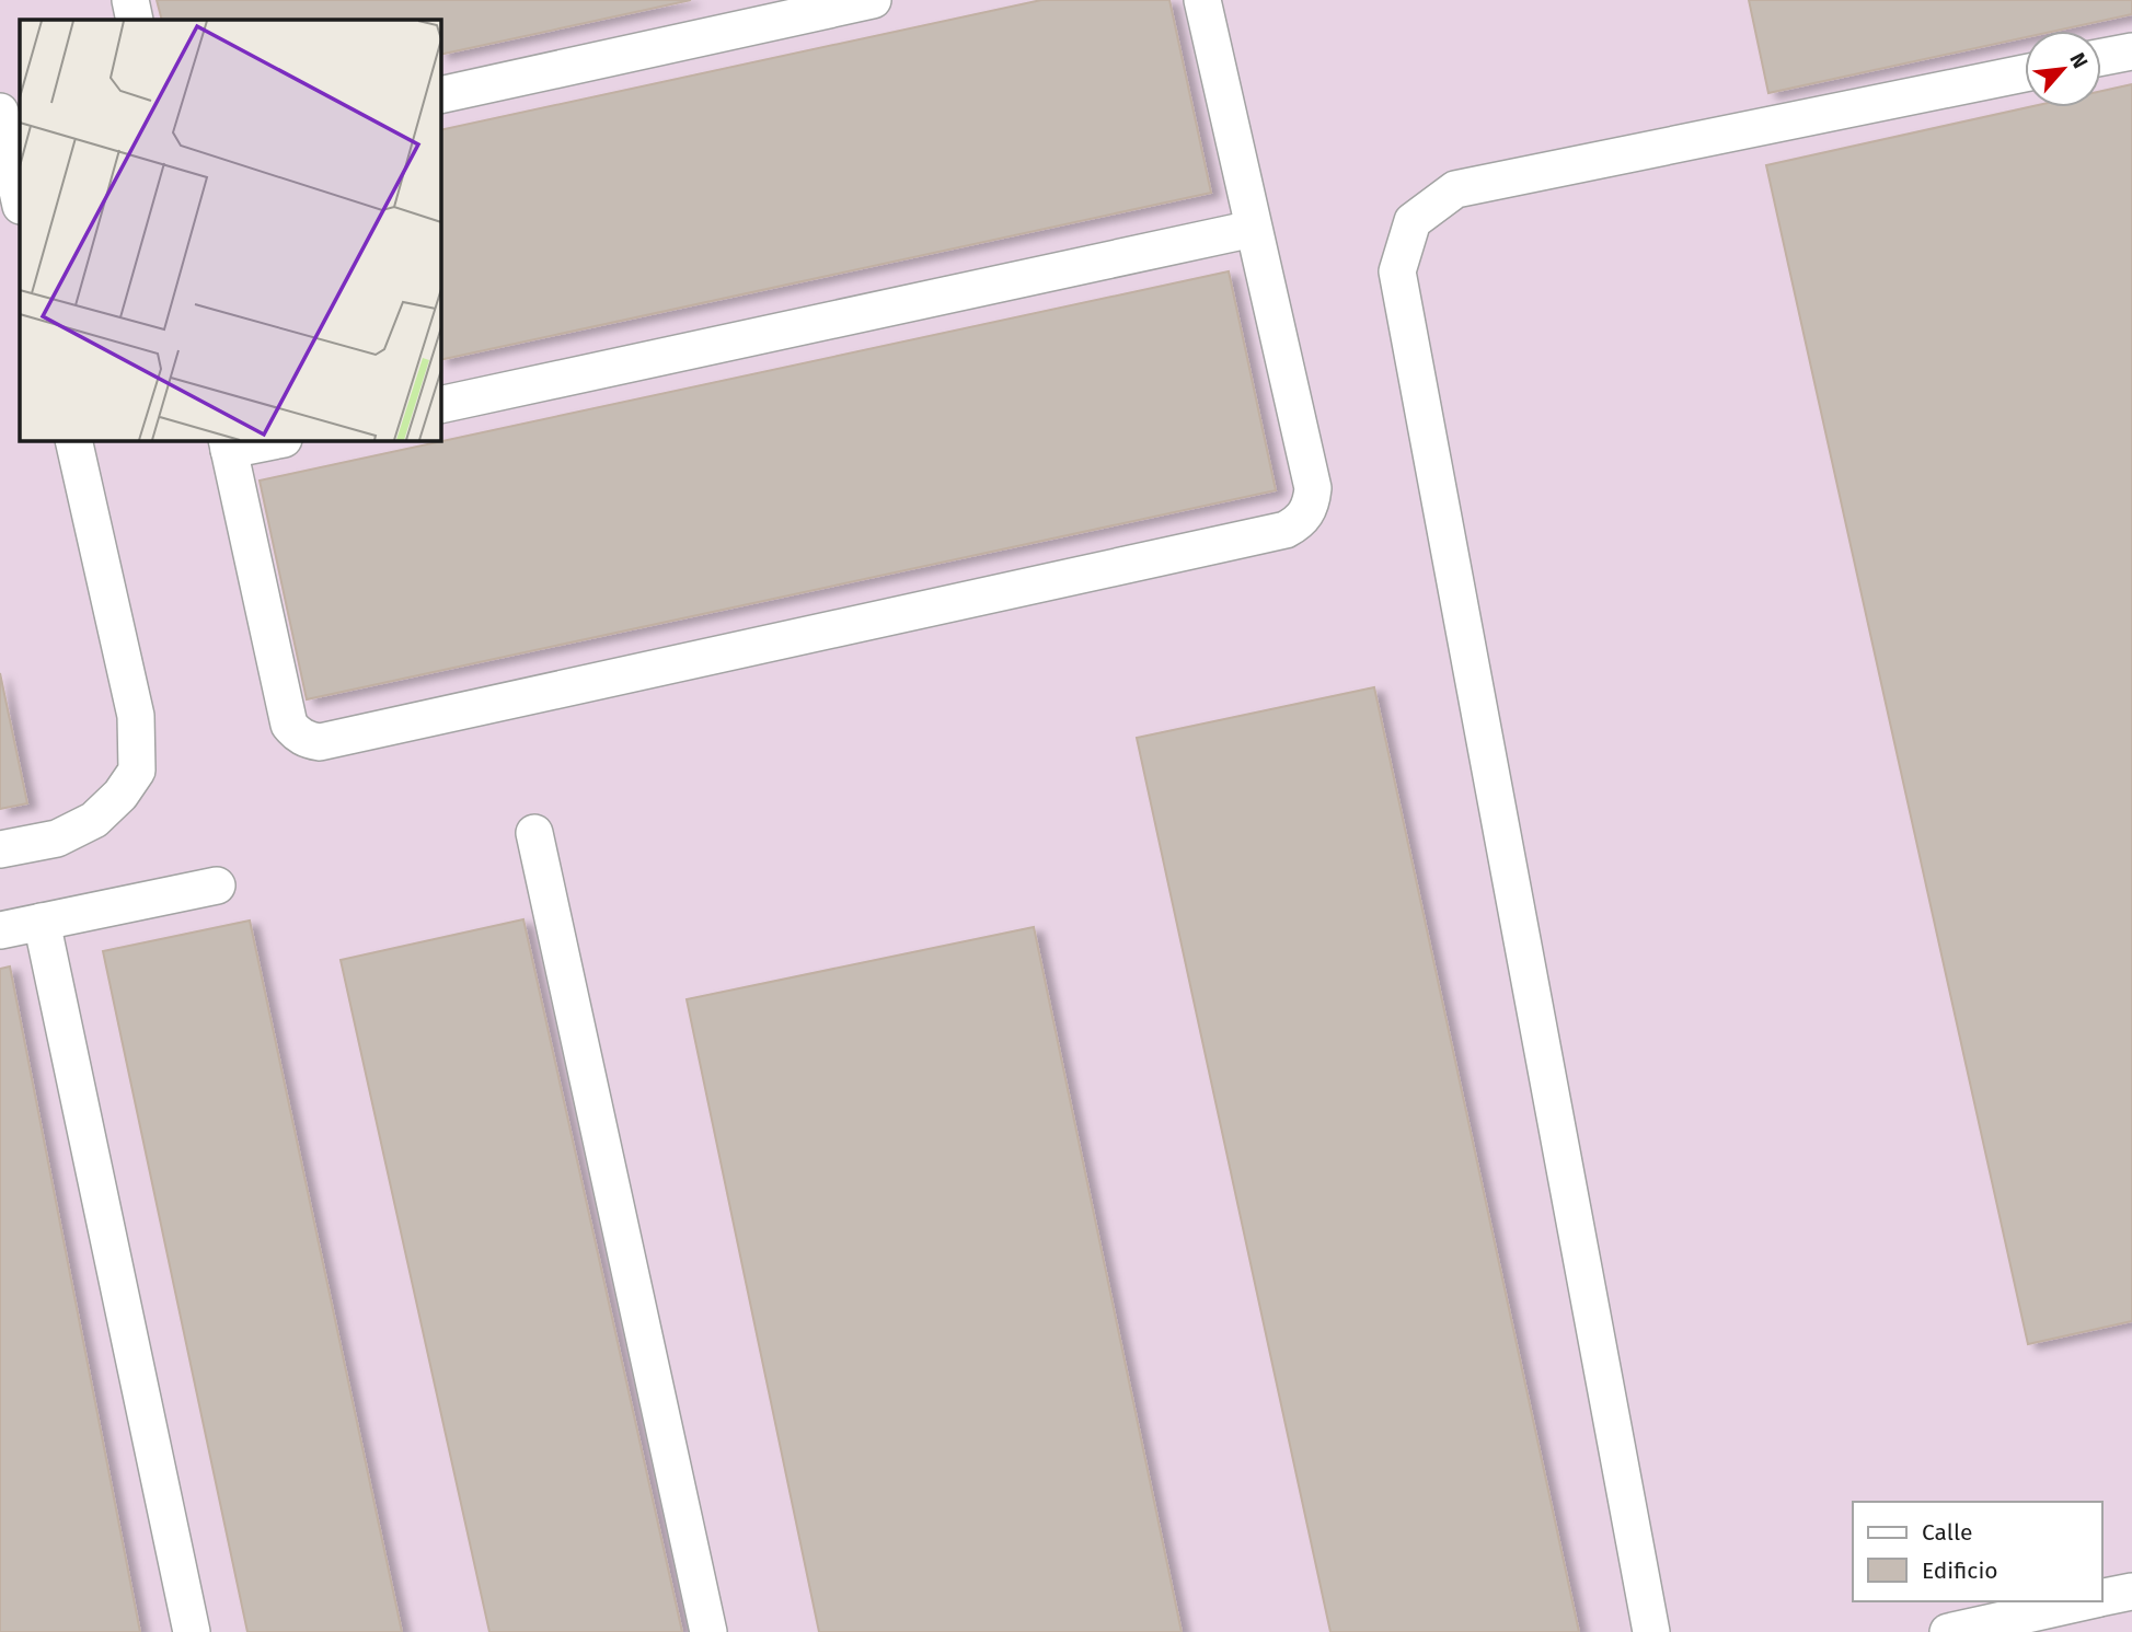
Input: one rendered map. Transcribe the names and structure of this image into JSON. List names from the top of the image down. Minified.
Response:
{"legend":["Calle","Edificio"],"north":"top right"}
